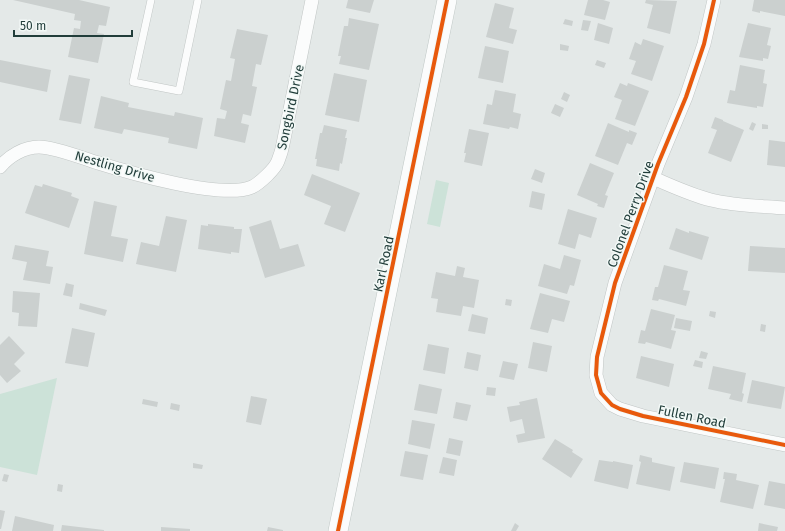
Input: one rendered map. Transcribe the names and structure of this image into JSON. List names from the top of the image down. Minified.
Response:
{"streets":{"main road":["Karl Road"],"street":["Songbird Drive","Nestling Drive","Colonel Perry Drive","Fullen Road"]},"crossings":[["Songbird Drive","Nestling Drive"],["Colonel Perry Drive","Fullen Road"]],"scale_bar":"50 m"}
